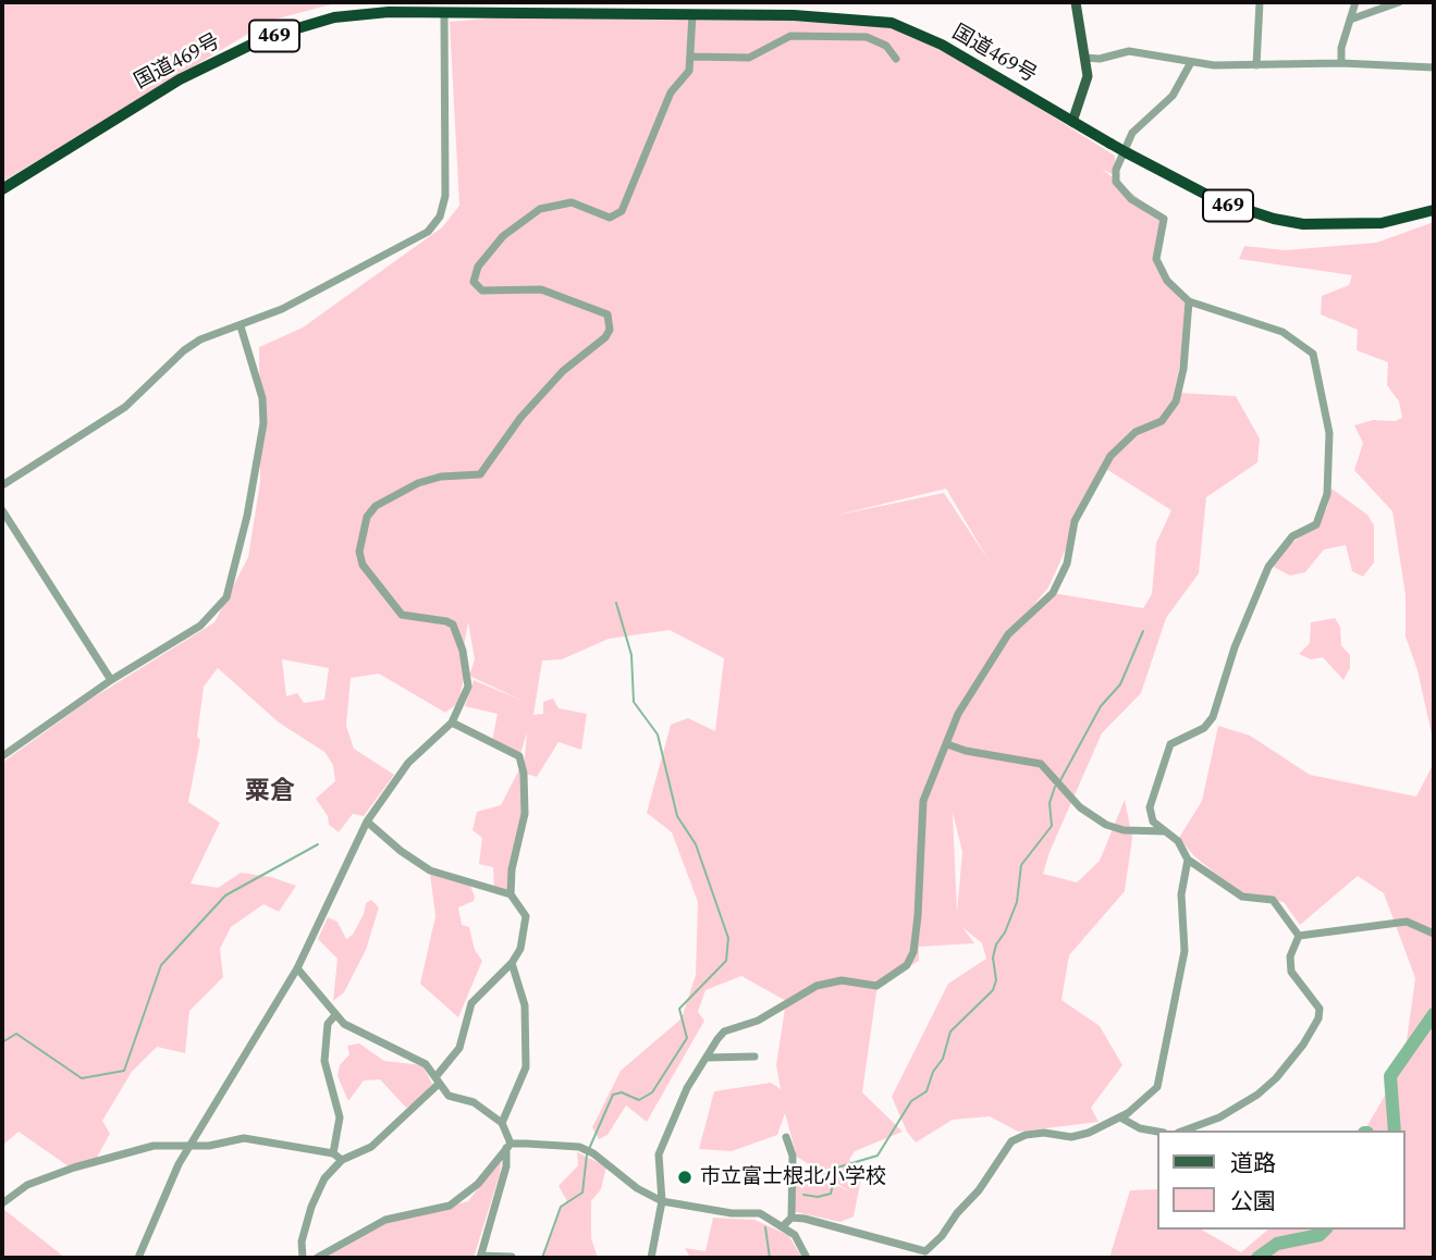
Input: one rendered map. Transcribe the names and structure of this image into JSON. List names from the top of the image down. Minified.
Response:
{"streets":{"highway":["469","国道469号"]},"districts":["粟倉"],"places":["市立富士根北小学校"],"legend":["道路","公園"]}
